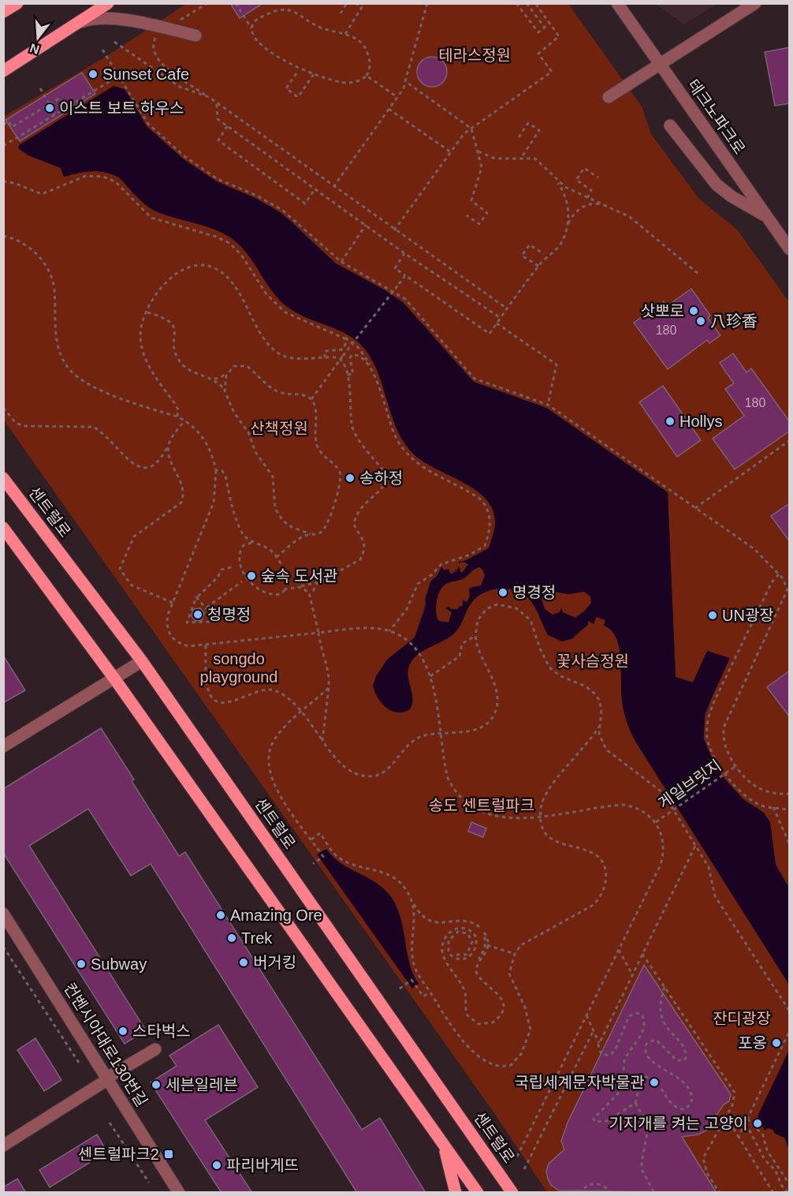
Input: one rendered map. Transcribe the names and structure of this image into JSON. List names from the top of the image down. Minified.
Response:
{"streets":{"main road":["센트럴로"],"street":["테크노파크로","컨벤시아대로130번길"],"path":["게일브릿지"]},"parks":["테라스정원","산책정원","songdo playground","꽃사슴정원","송도 센트럴파크","잔디광장"],"places":{"other":["Sunset Cafe","이스트 보트 하우스","삿뽀로","八珍香","Hollys","송하정","숲속 도서관","명경정","청명정","UN광장","Amazing Ore","Trek","버거킹","Subway","스타벅스","포옹","국립세계문자박물관","세븐일레븐","기지개를 켜는 고양이","파리바게뜨"],"transit":["센트럴파크2"]},"house_numbers":["180","180"],"north":"bottom"}
